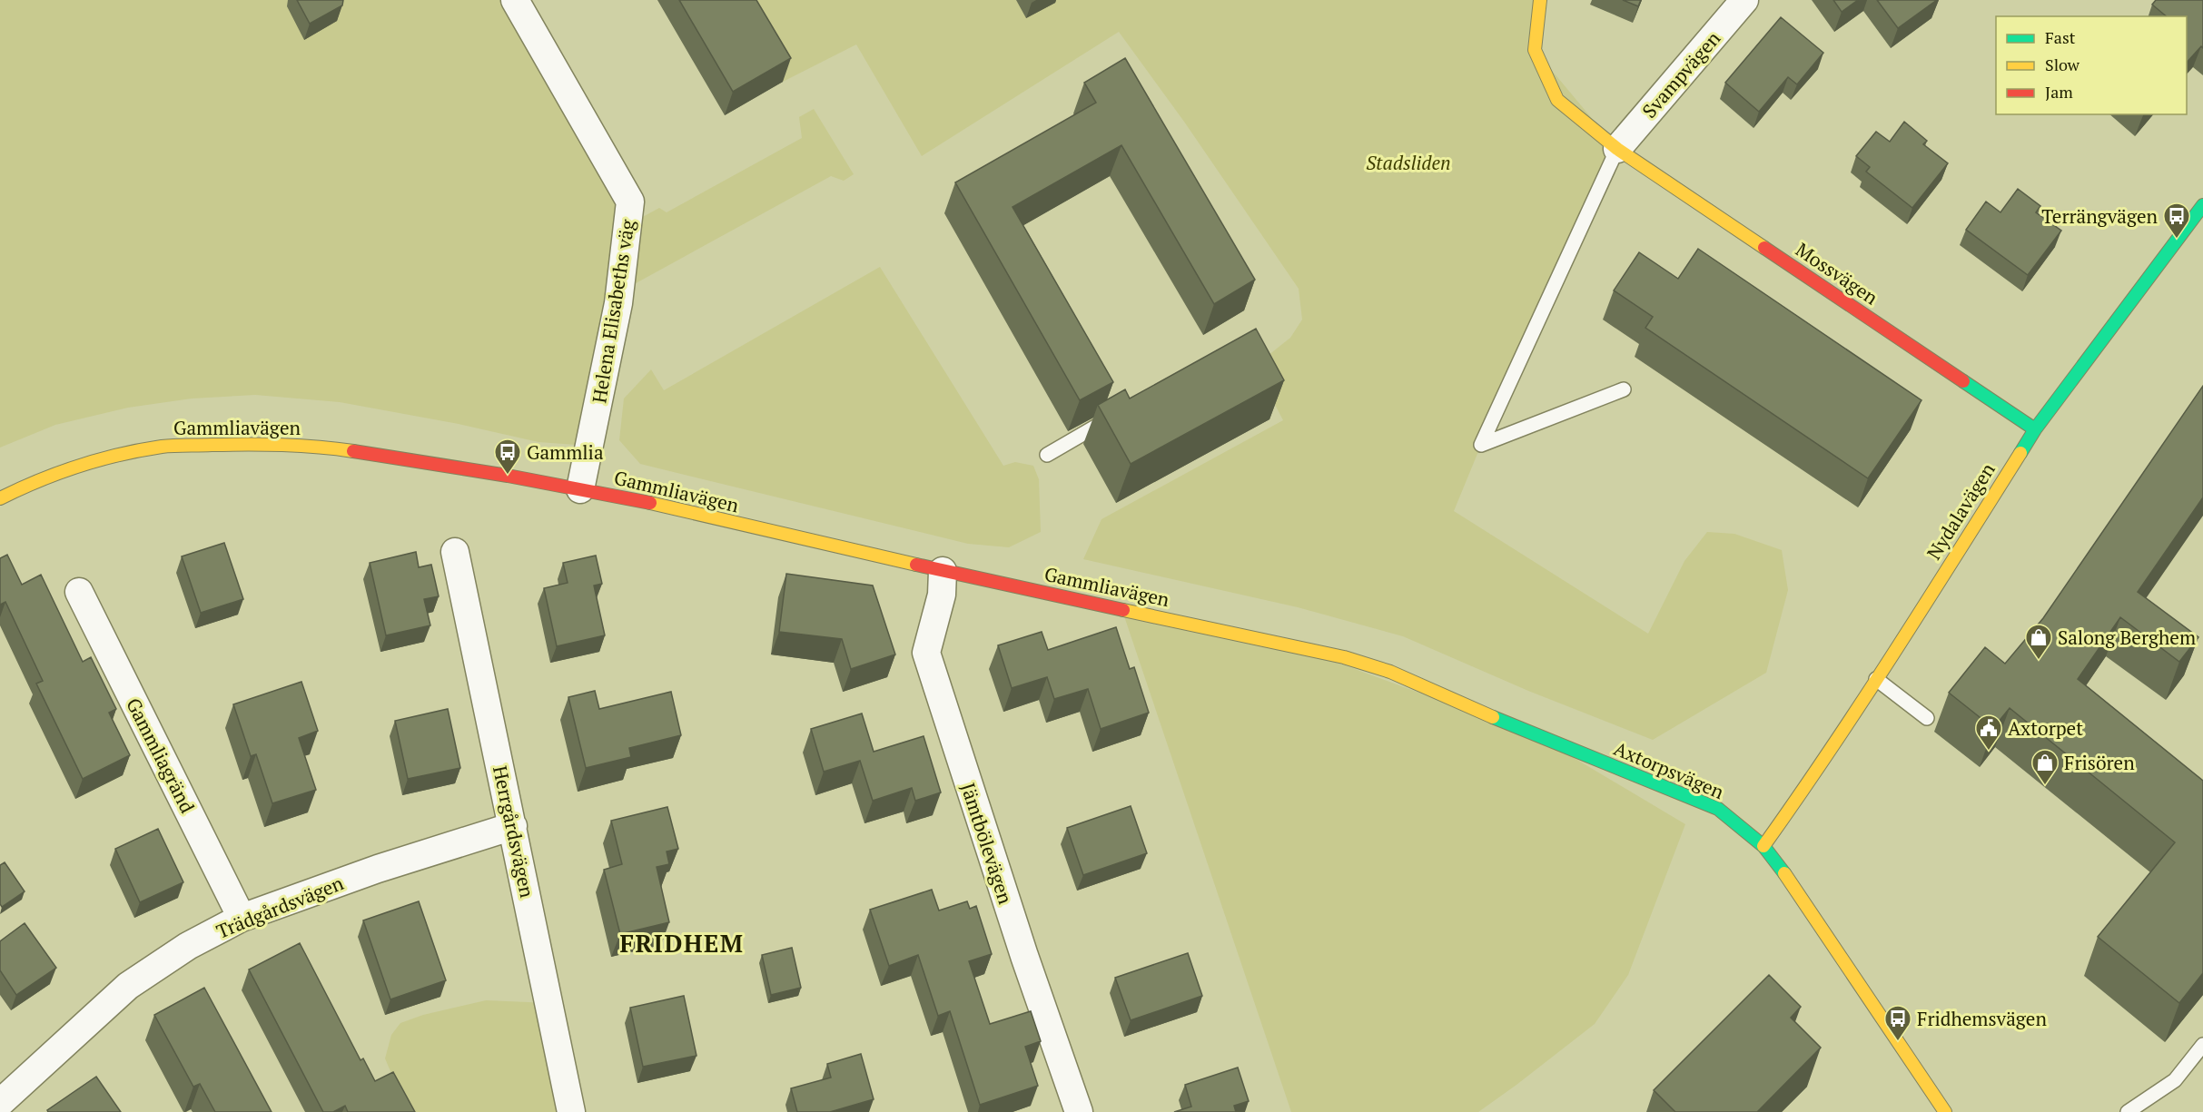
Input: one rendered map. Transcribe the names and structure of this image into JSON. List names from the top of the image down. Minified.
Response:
{"streets":{"street":["Svampvägen","Mossvägen","Helena Elisabeths väg","Gammliavägen","Nydalavägen","Gammliagränd","Axtorpsvägen","Herrgårdsvägen","Jämtbölevägen","Trädgårdsvägen"]},"crossings":[["Svampvägen","Mossvägen"],["Mossvägen","Nydalavägen"],["Helena Elisabeths väg","Gammliavägen"],["Gammliavägen","Axtorpsvägen"],["Gammliavägen","Jämtbölevägen"],["Nydalavägen","Axtorpsvägen"],["Gammliagränd","Trädgårdsvägen"],["Herrgårdsvägen","Trädgårdsvägen"]],"districts":["FRIDHEM"],"parks":["Stadsliden"],"places":{"bus stop":["Terrängvägen","Gammlia","Fridhemsvägen"],"shop":["Salong Berghem","Frisören"],"public building":["Axtorpet"]},"legend":["Fast","Slow","Jam"]}
